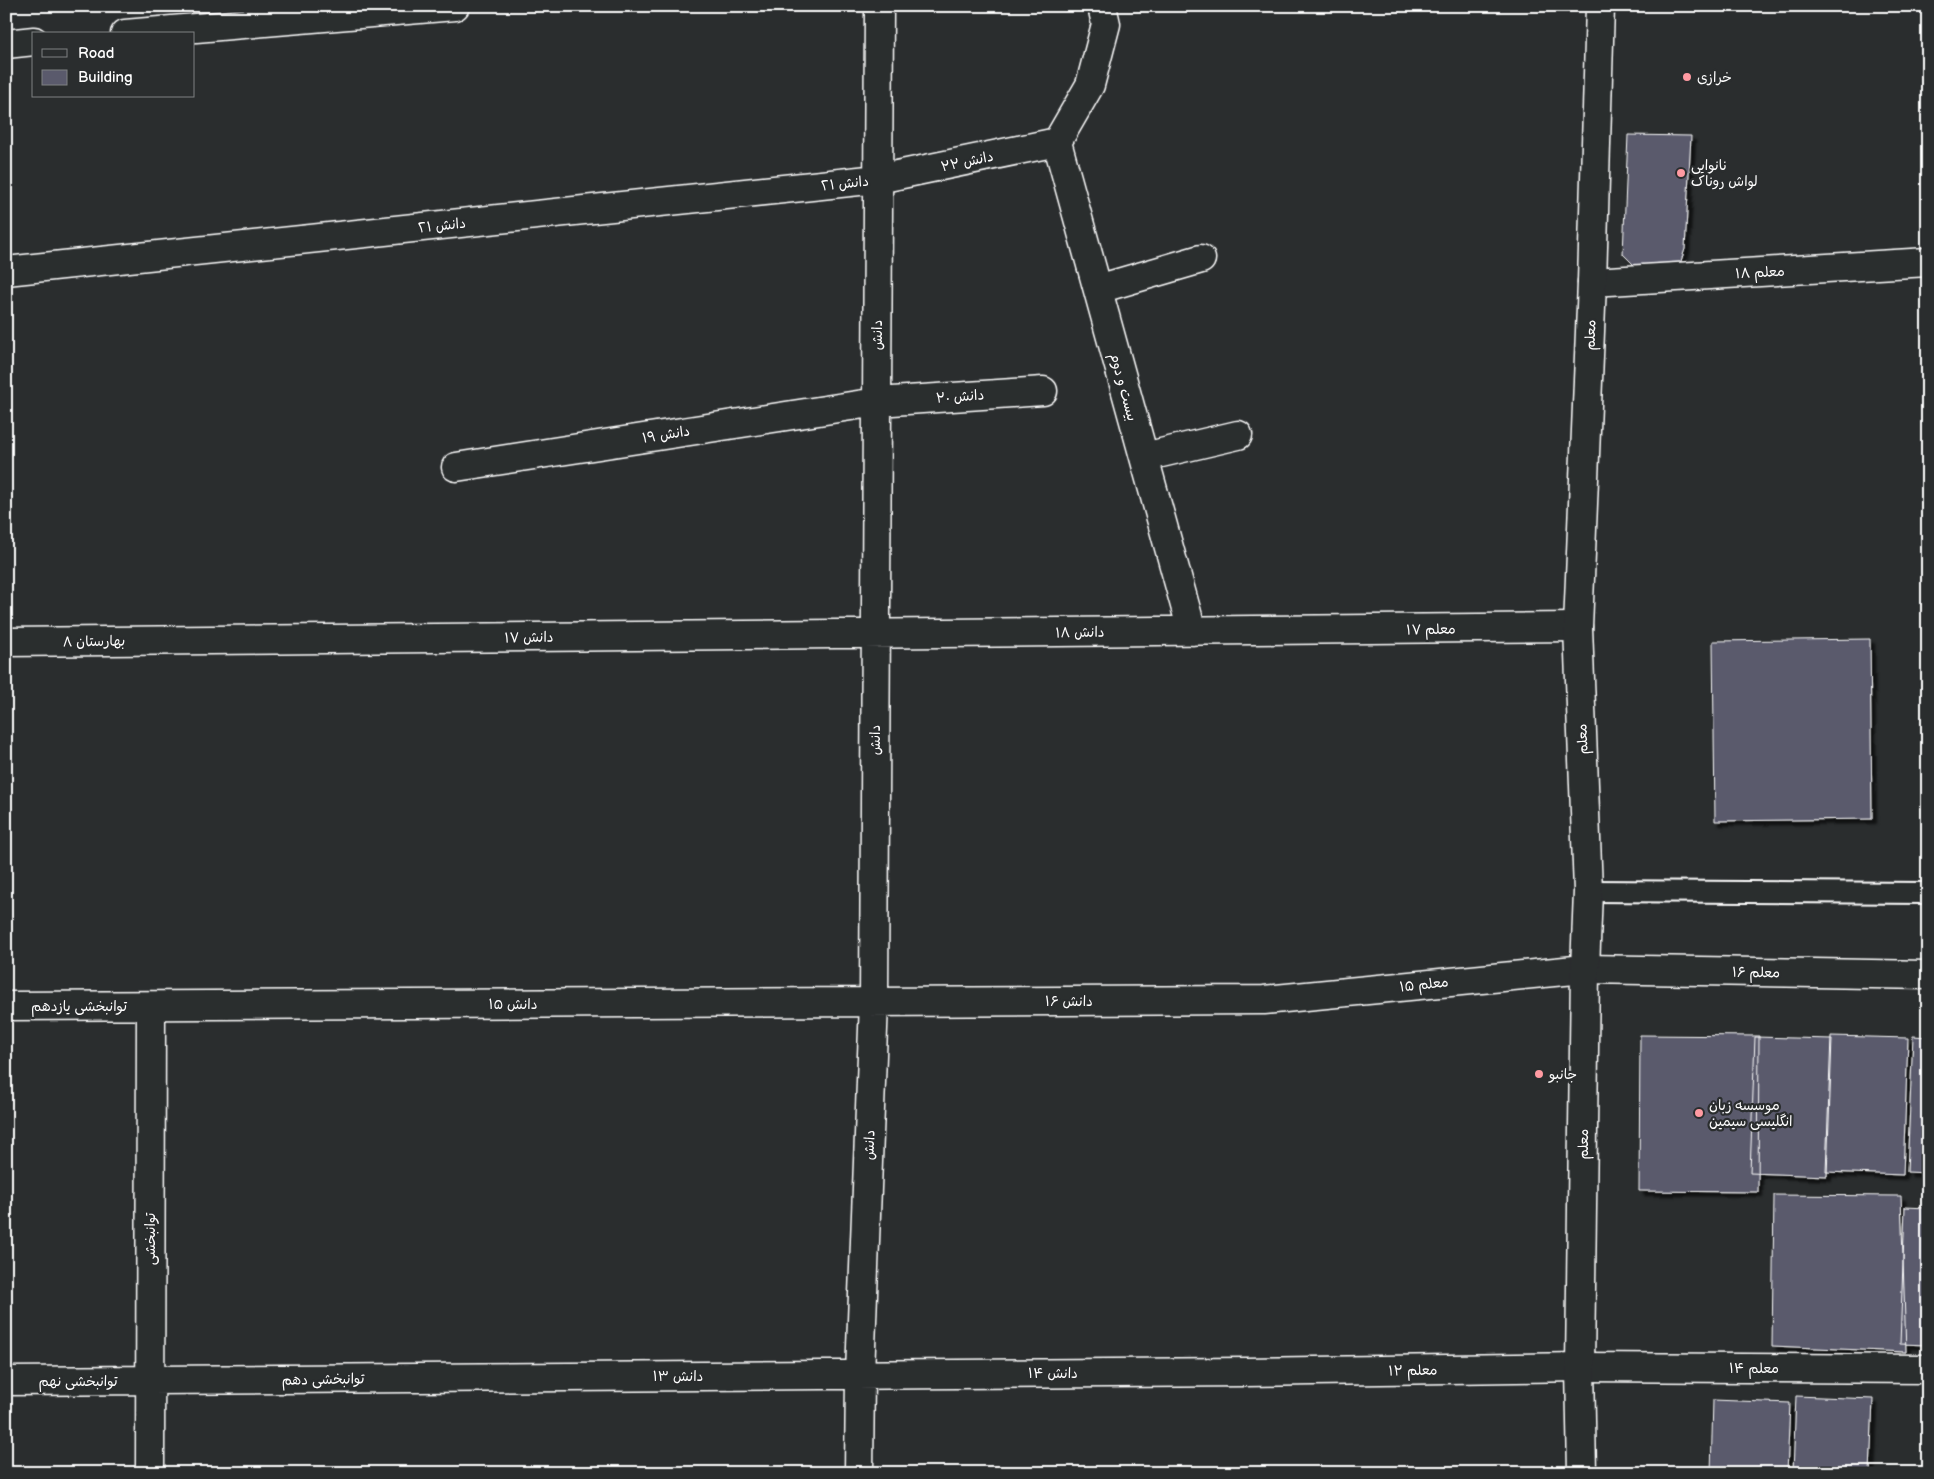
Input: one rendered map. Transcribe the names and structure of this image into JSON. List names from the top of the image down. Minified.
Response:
{"streets":{"street":["دانش ۲۲","دانش ٢١","معلم ۱۸","دانش","معلم","بیست و دوم","دانش ۲۰","دانش ١٩","معلم ١٧","دانش ١٨","دانش ۱۷","بهارستان ٨","معلم ۱۶","معلم ۱۵","دانش ۱۶","دانش ۱۵","توانبخشی یازدهم","توانبخشی","معلم ۱۴","معلم ١٣","دانش ۱۴","دانش ۱۳","توانبخشی دهم","توانبخشی نهم"]},"crossings":[["دانش ۲۲","دانش ٢١"],["دانش ۲۲","دانش"],["دانش ۲۲","بیست و دوم"],["دانش ٢١","دانش"],["معلم ۱۸","معلم"],["دانش","دانش ۲۰"],["دانش","دانش ١٩"],["دانش","دانش ١٨"],["دانش","دانش ۱۷"],["دانش","دانش ۱۶"],["دانش","دانش ۱۵"],["دانش","دانش ۱۴"],["دانش","دانش ۱۳"],["معلم","معلم ١٧"],["معلم","معلم ۱۶"],["معلم","معلم ۱۵"],["معلم","معلم ۱۴"],["معلم","معلم ١٣"],["بیست و دوم","دانش ١٨"],["دانش ۲۰","دانش ١٩"],["معلم ١٧","دانش ١٨"],["دانش ١٨","دانش ۱۷"],["دانش ۱۷","بهارستان ٨"],["معلم ۱۶","معلم ۱۵"],["معلم ۱۵","دانش ۱۶"],["دانش ۱۶","دانش ۱۵"],["دانش ۱۵","توانبخشی یازدهم"],["دانش ۱۵","توانبخشی"],["توانبخشی یازدهم","توانبخشی"],["توانبخشی","توانبخشی دهم"],["توانبخشی","توانبخشی نهم"],["معلم ۱۴","معلم ١٣"],["معلم ١٣","دانش ۱۴"],["دانش ۱۴","دانش ۱۳"],["دانش ۱۳","توانبخشی دهم"],["توانبخشی دهم","توانبخشی نهم"]],"places":["خرازی","نانوایی لواش روناک","جانبو","موسسه زبان انگلیسی سیمین"],"legend":["Road","Building"]}
